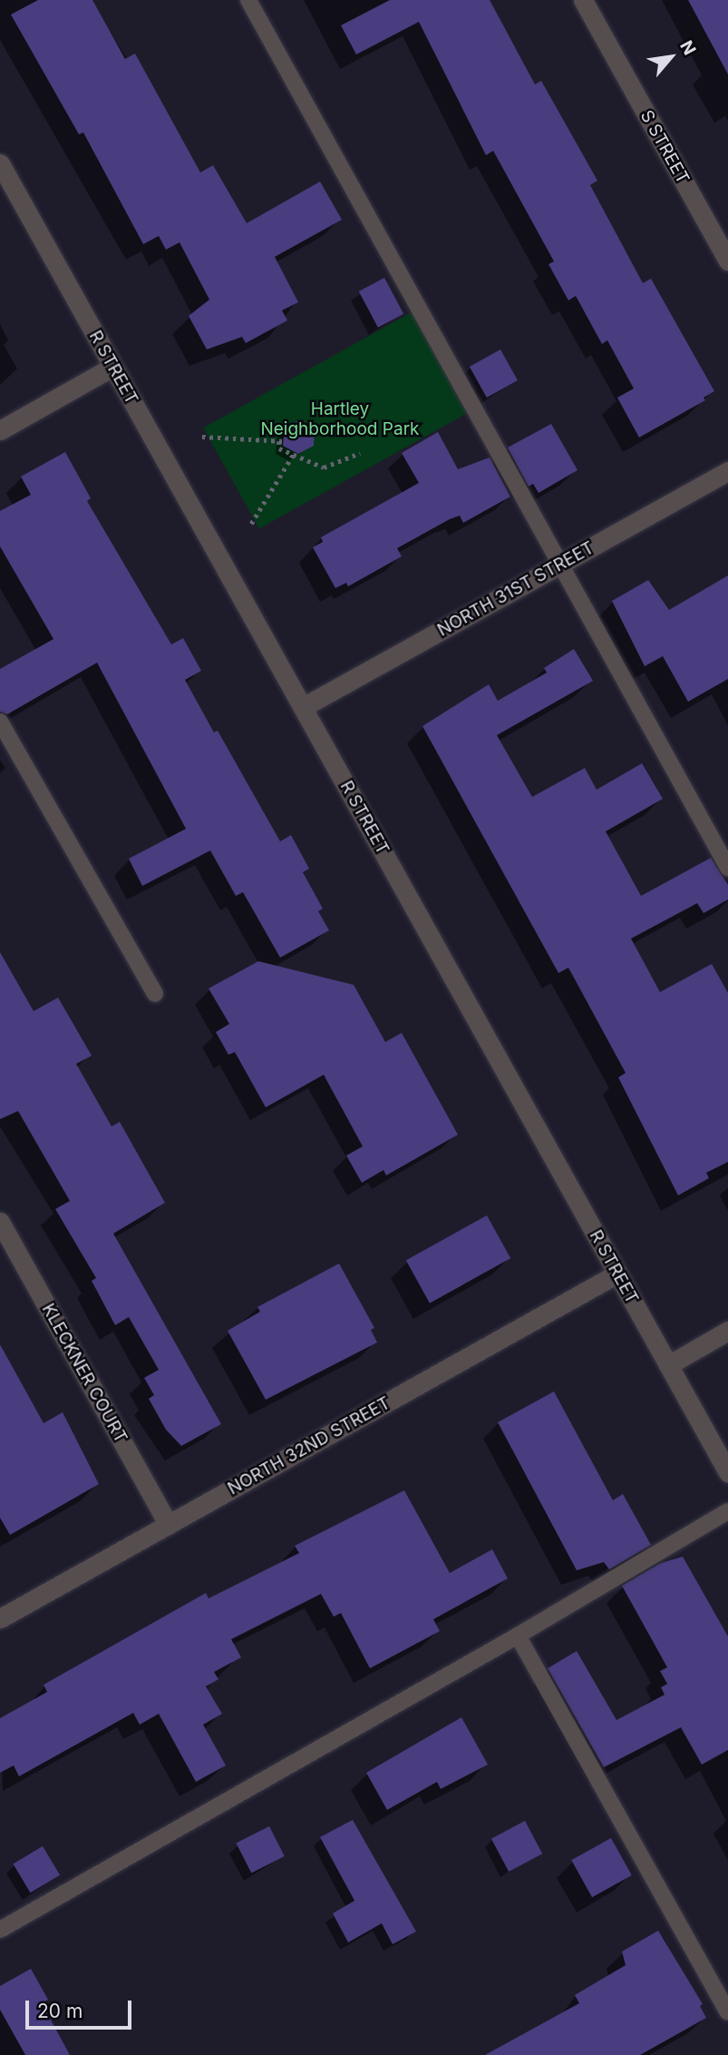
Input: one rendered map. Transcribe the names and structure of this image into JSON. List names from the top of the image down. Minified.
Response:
{"streets":{"street":["S STREET","R STREET","NORTH 31ST STREET","KLECKNER COURT","NORTH 32ND STREET"]},"crossings":[["R STREET","NORTH 31ST STREET"],["R STREET","NORTH 32ND STREET"],["KLECKNER COURT","NORTH 32ND STREET"]],"parks":["Hartley Neighborhood Park"],"scale_bar":"20 m","north":"top right"}
